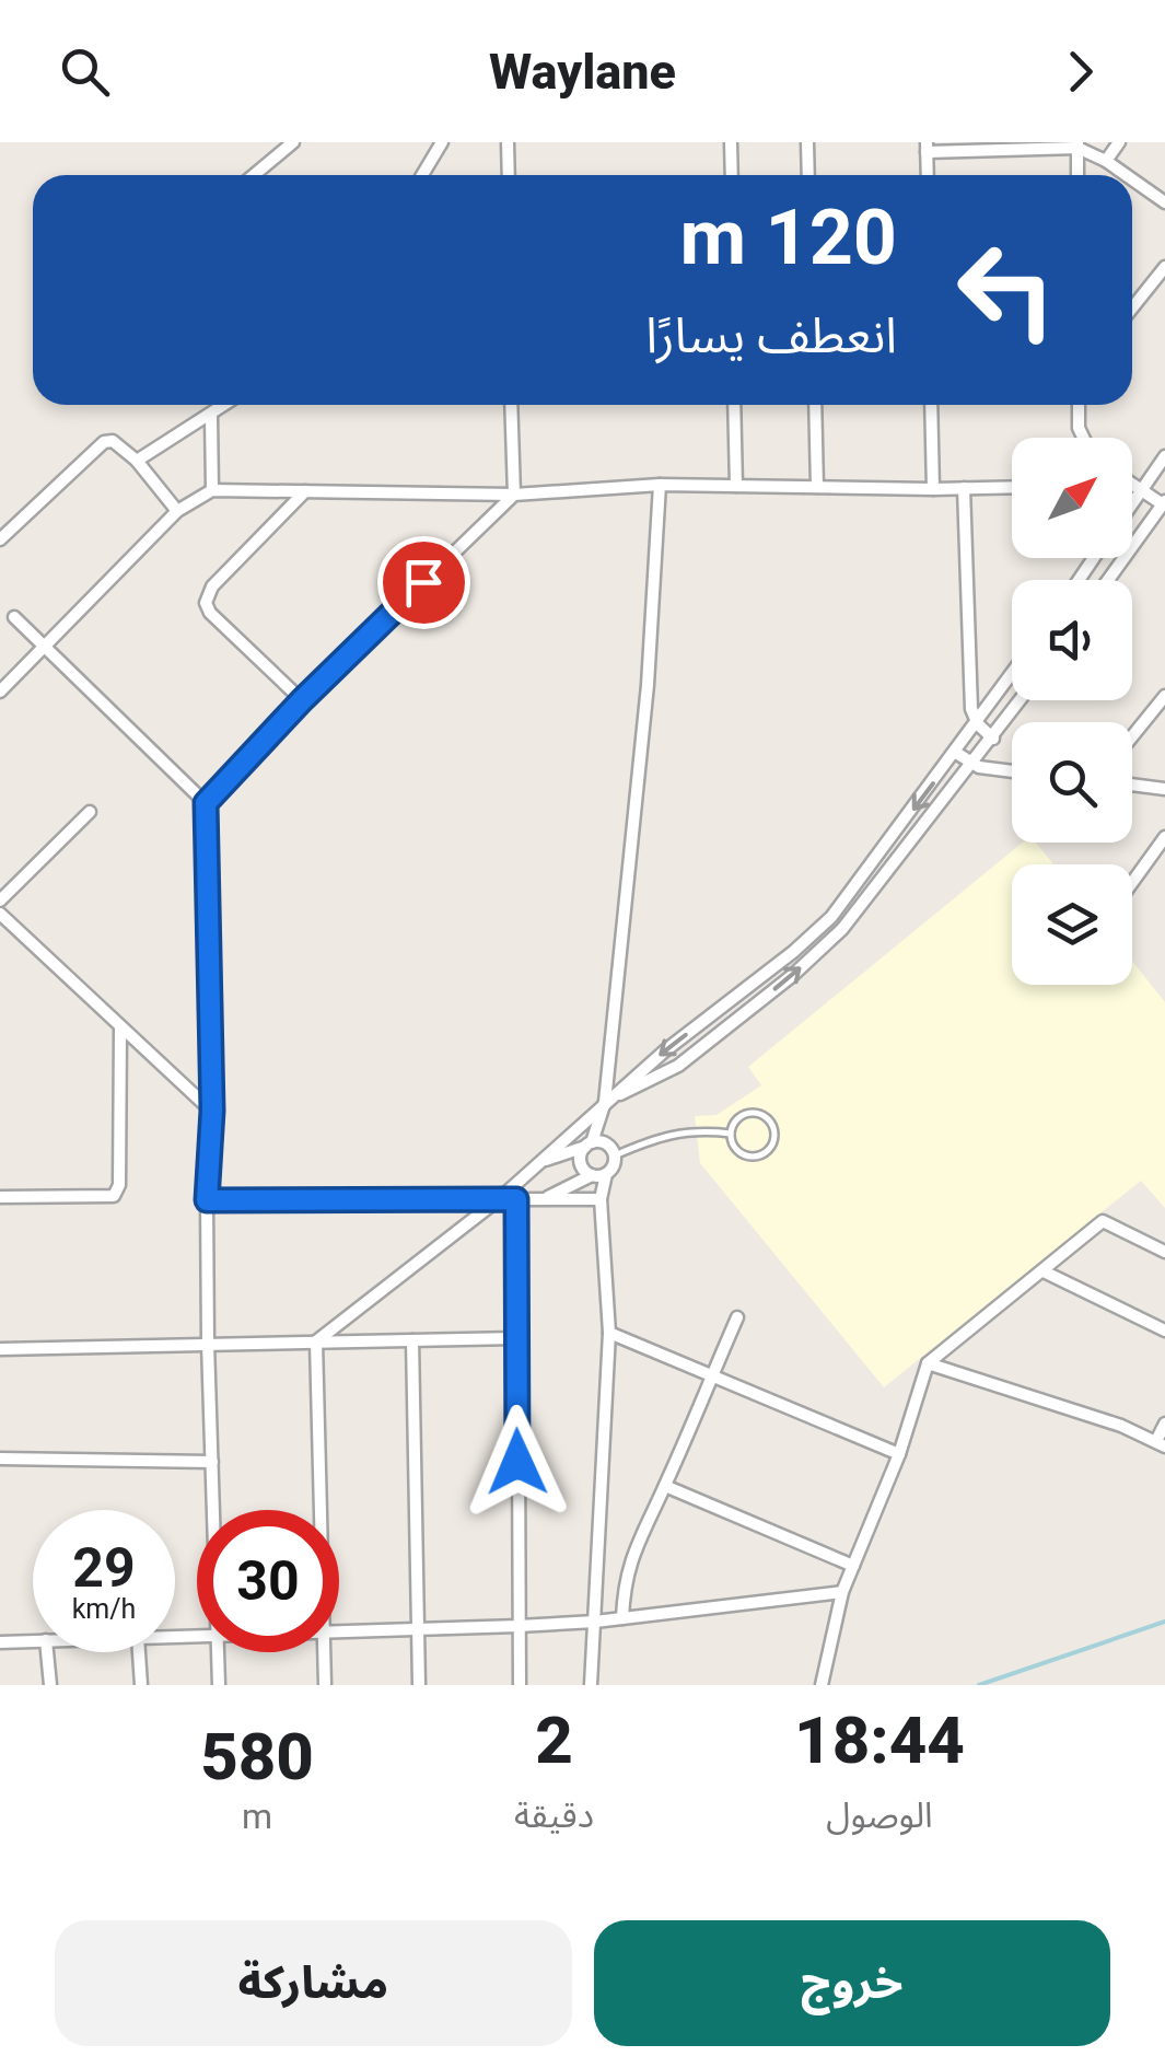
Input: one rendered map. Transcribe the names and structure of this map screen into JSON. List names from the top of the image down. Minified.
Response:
{"north":"top right","page":{"header":"Waylane","turn":["120 m","انعطف يسارًا"],"speed":"29 km/h","limit":"30","eta":["18:44","الوصول","2","دقيقة","580","m"],"buttons":["خروج","مشاركة"]}}
